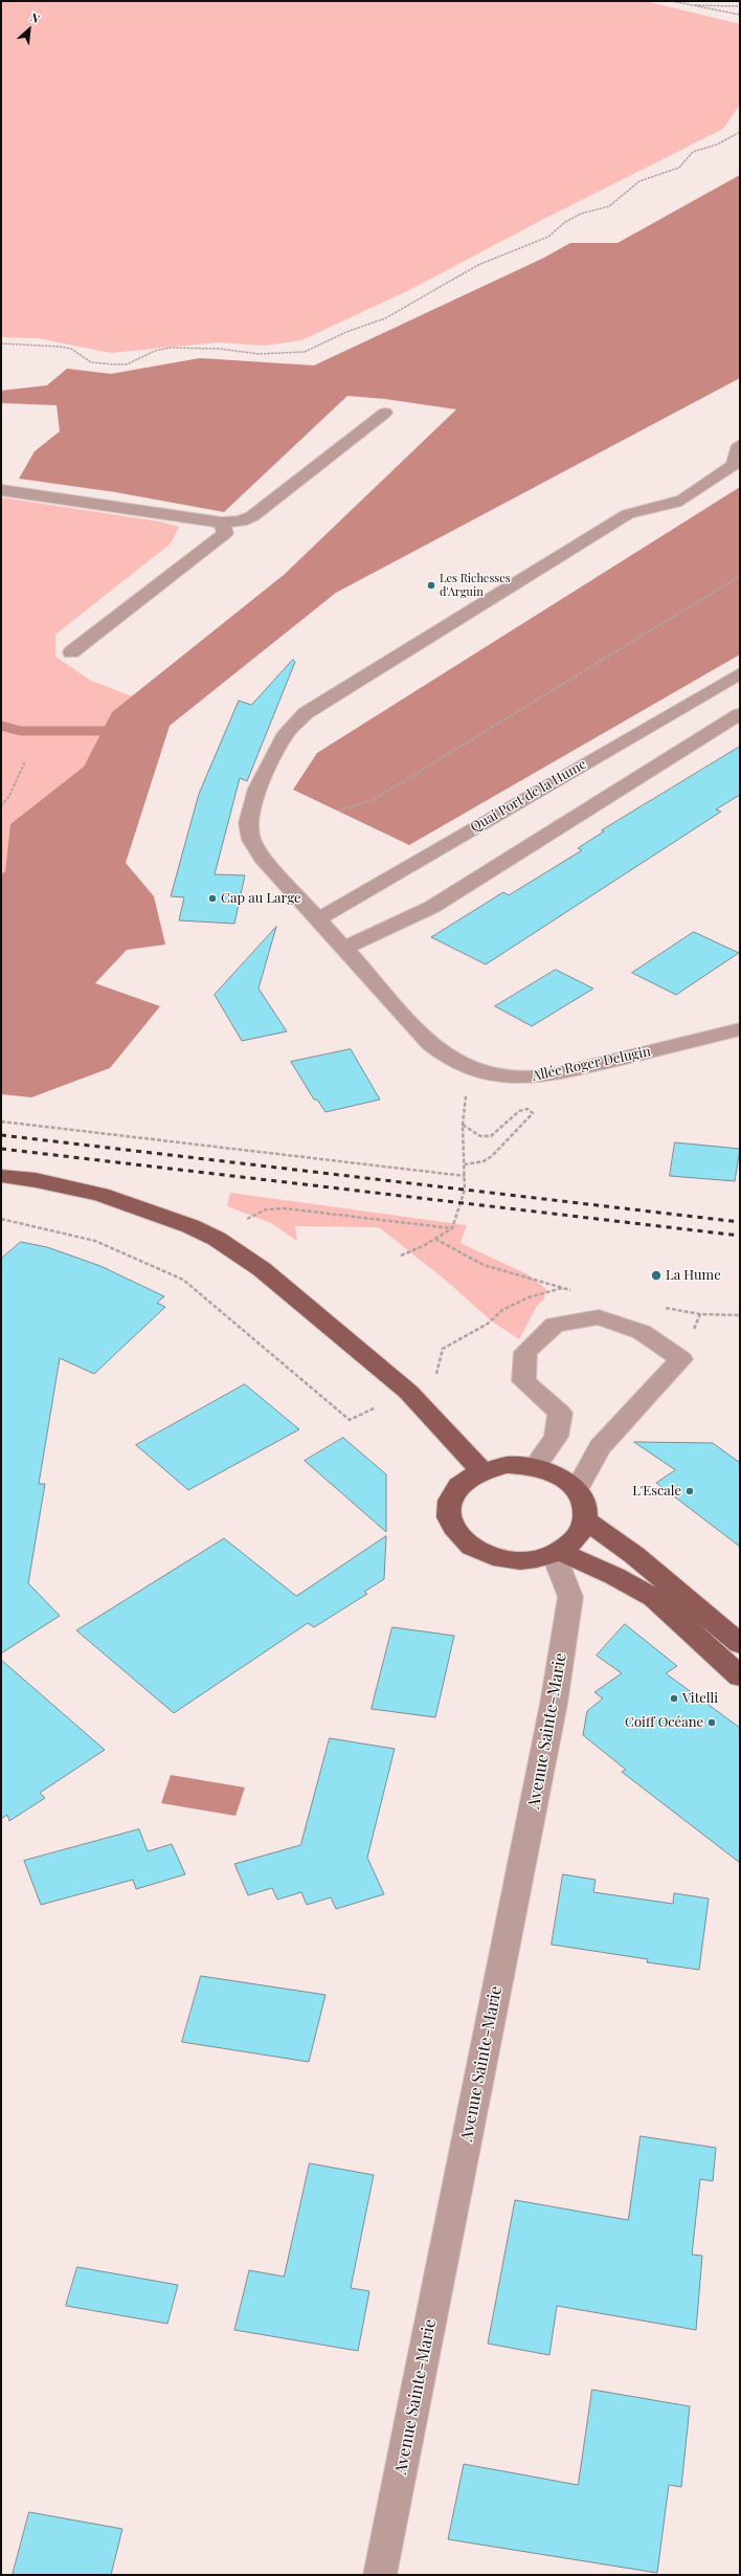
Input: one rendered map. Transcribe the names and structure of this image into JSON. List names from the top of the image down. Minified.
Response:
{"streets":{"street":["Quai Port de la Hume","Allée Roger Delugin","Avenue Sainte-Marie"]},"crossings":[["Quai Port de la Hume","Allée Roger Delugin"]],"places":["Les Richesses d'Arguin","Cap au Large","La Hume","L'Escale","Vitelli","Coiff Océane"],"north":"top right"}
